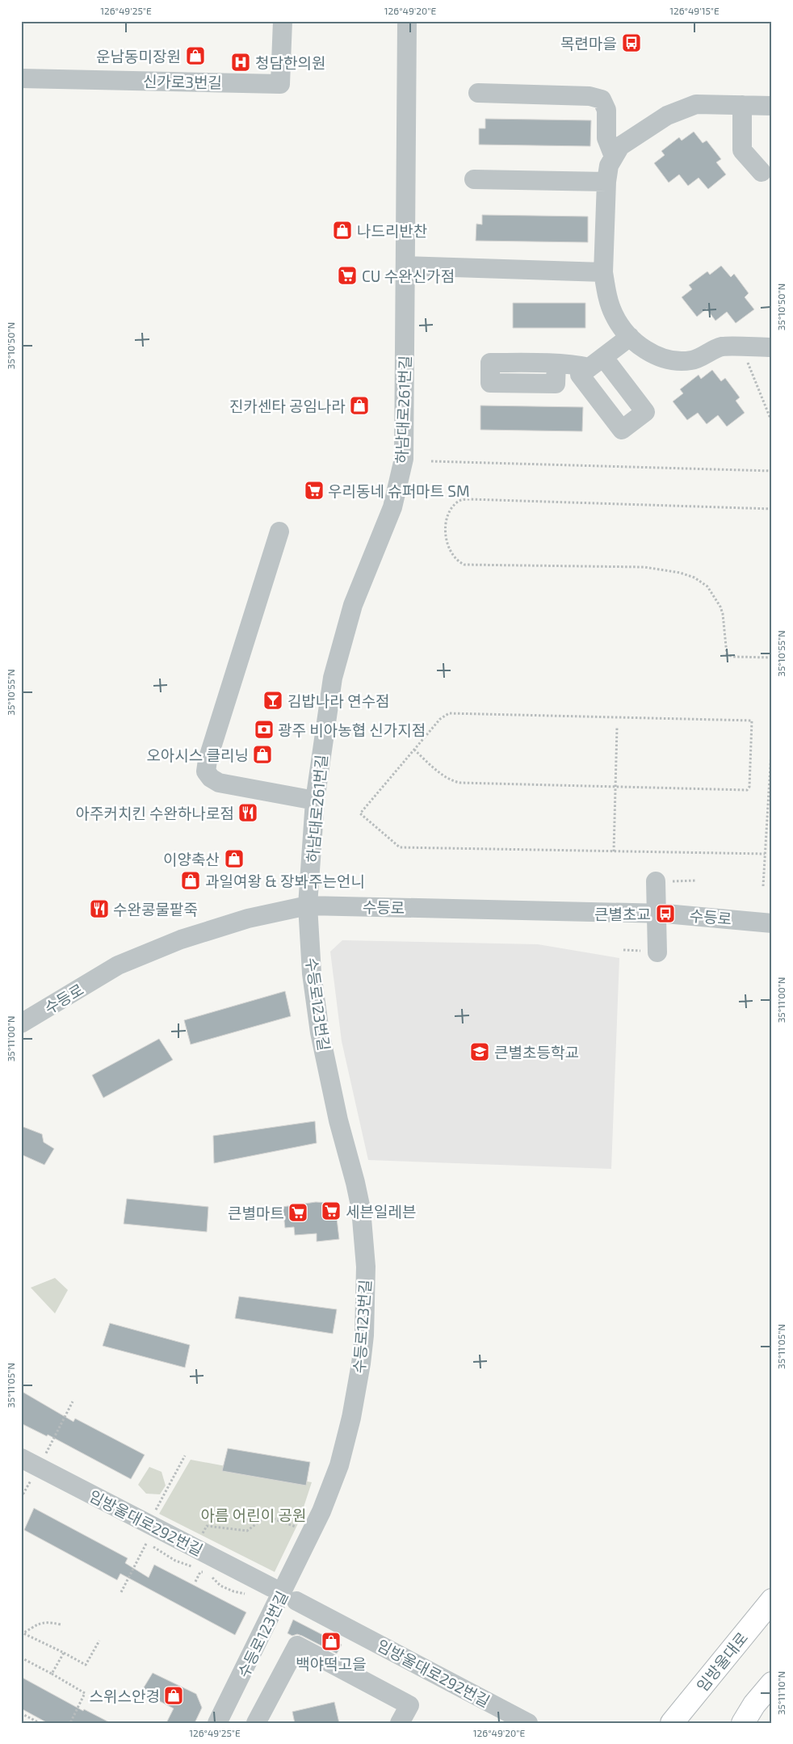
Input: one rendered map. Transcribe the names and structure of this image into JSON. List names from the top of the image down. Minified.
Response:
{"streets":{"main road":["임방울대로"],"street":["신가로3번길","하남대로261번길","수등로","수등로123번길","임방울대로292번길"]},"crossings":[["하남대로261번길","수등로"],["하남대로261번길","수등로123번길"],["수등로","수등로123번길"]],"parks":["아름 어린이 공원"],"places":{"bus stop":["목련마을","큰별초교"],"shop":["운남동미장원","나드리반찬","진카센타 공임나라","오아시스 클리닝","이양축산","과일여왕 & 장봐주는언니","백야떡고을","스위스안경"],"hospital":["청담한의원"],"supermarket":["CU 수완신가점","우리동네 슈퍼마트 SM","세븐일레븐","큰별마트"],"bar":["김밥나라 연수점"],"bank":["광주 비아농협 신가지점"],"restaurant":["아주커치킨 수완하나로점","수완콩물팥죽"],"school or university":["큰별초등학교"]},"coordinates":["126°49'25\"E","126°49'20\"E","126°49'15\"E","35°10'50\"N","35°10'55\"N","35°11'00\"N","35°11'05\"N","35°11'10\"N"]}
